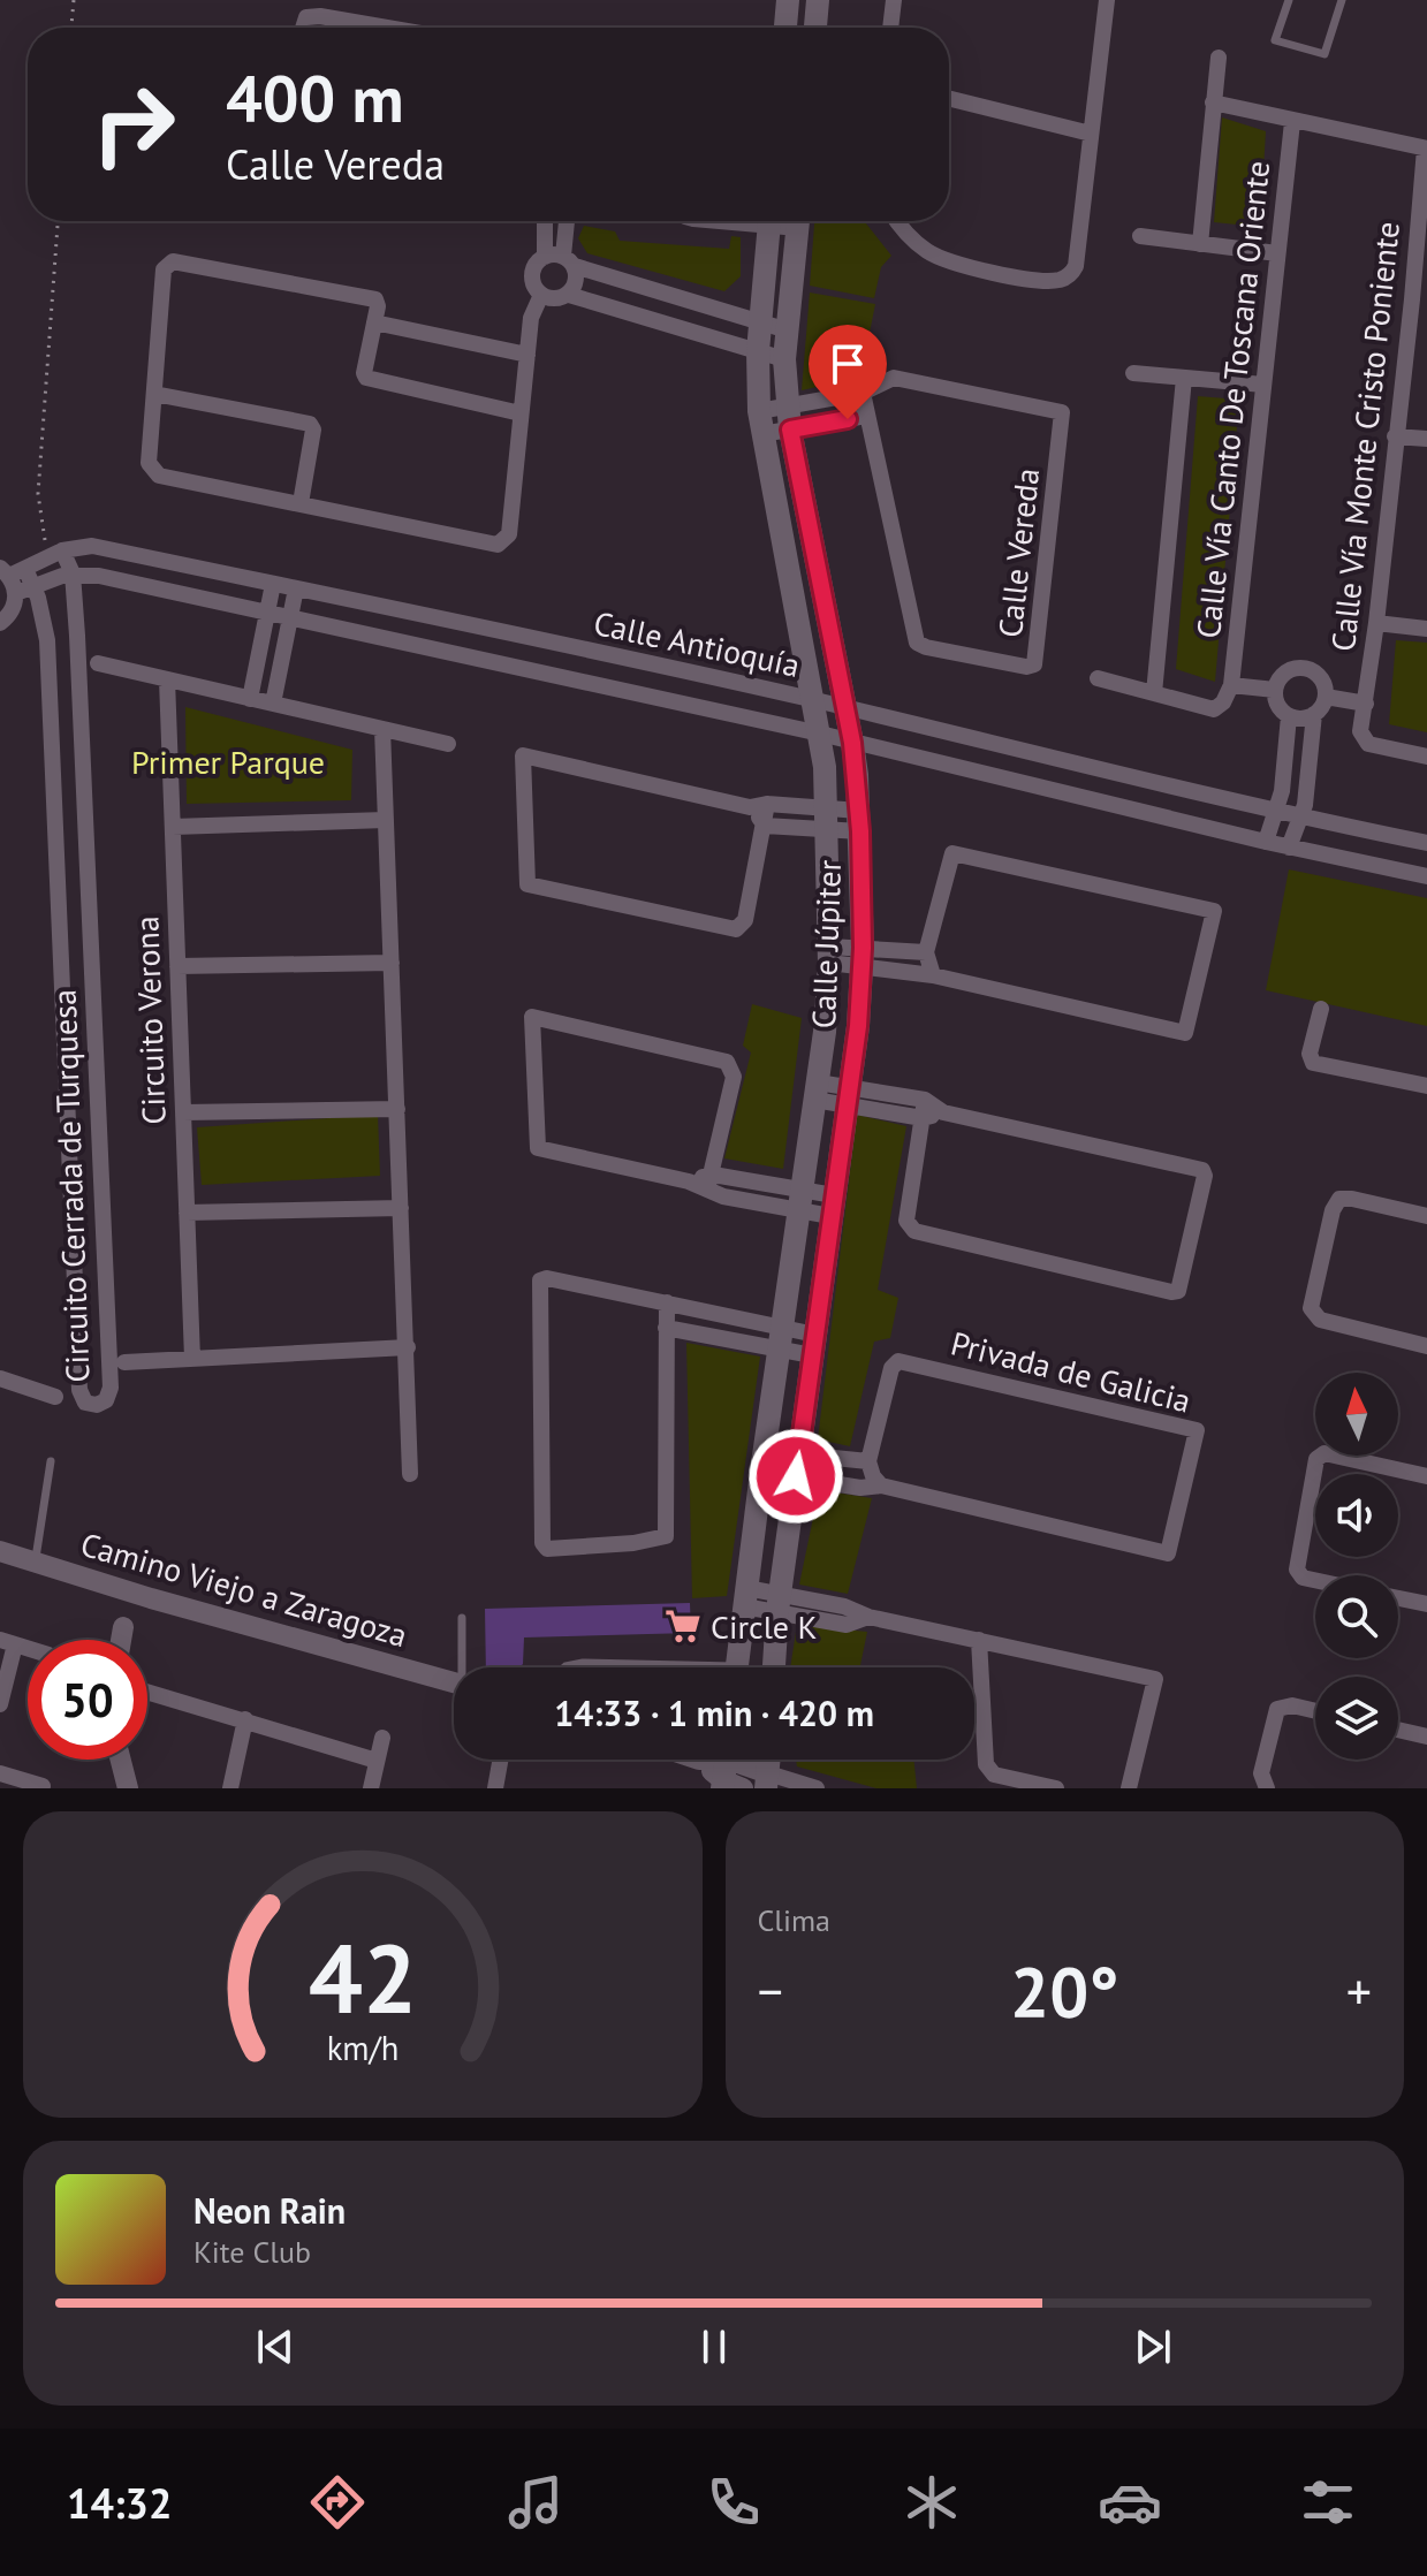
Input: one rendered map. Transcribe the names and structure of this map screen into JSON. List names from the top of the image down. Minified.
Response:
{"streets":{"main road":["Calle Júpiter"],"street":["Calle Vía Canto De Toscana Oriente","Calle Vía Monte Cristo Poniente","Calle Vereda","Calle Antioquía","Circuito Verona","Circuito Cerrada de Turquesa","Privada de Galicia","Camino Viejo a Zaragoza"]},"crossings":[["Calle Vereda","Calle Júpiter"],["Calle Antioquía","Calle Júpiter"],["Calle Antioquía","Circuito Cerrada de Turquesa"],["Calle Júpiter","Privada de Galicia"]],"parks":["Primer Parque"],"places":{"supermarket":["Circle K"]},"north":"top","page":{"turn":["400 m","Calle Vereda"],"limit":"50","trip":"14:33 · 1 min · 420 m","tile":"Clima","heat":["−","20°","+"],"song":["Neon Rain","Kite Club"],"tabs":"14:32","gauge":["42","km/h"]}}
